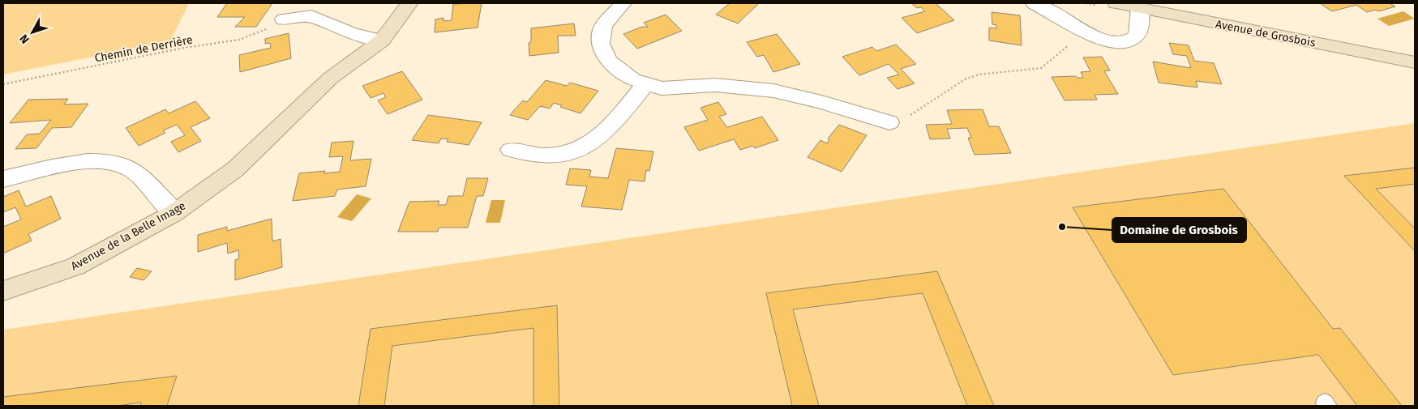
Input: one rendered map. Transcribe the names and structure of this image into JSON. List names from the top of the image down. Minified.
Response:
{"streets":{"street":["Avenue de Grosbois","Avenue de la Belle Image"],"path":["Chemin de Derrière"]},"places":["Domaine de Grosbois"],"north":"bottom left"}
